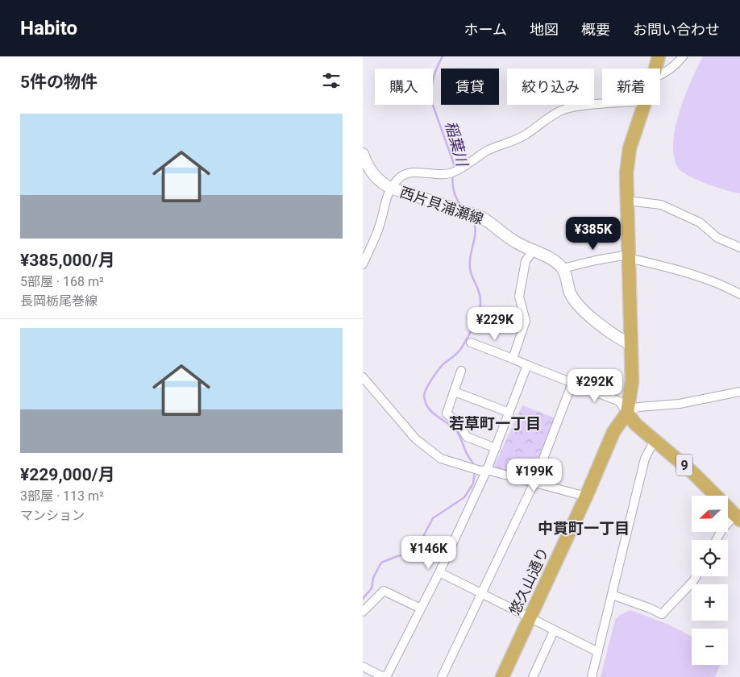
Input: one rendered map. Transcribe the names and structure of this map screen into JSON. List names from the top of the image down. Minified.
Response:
{"streets":{"main road":["西片貝浦瀬線","9","悠久山通り"]},"crossings":[["9","悠久山通り"]],"districts":["若草町一丁目","中貫町一丁目"],"water":["稲葉川"],"north":"bottom left","page":{"header":"Habito","nav":["ホーム","地図","概要","お問い合わせ"],"heading":"5件の物件","chip":["購入","賃貸","絞り込み","新着"],"list":[{"name":"¥385,000/月","note":"5部屋 · 168 m² · 長岡栃尾巻線"},{"name":"¥229,000/月","note":"3部屋 · 113 m² · マンション"}],"price":["¥385K","¥229K","¥292K","¥199K","¥146K"],"map_buttons":["+","−"]}}
